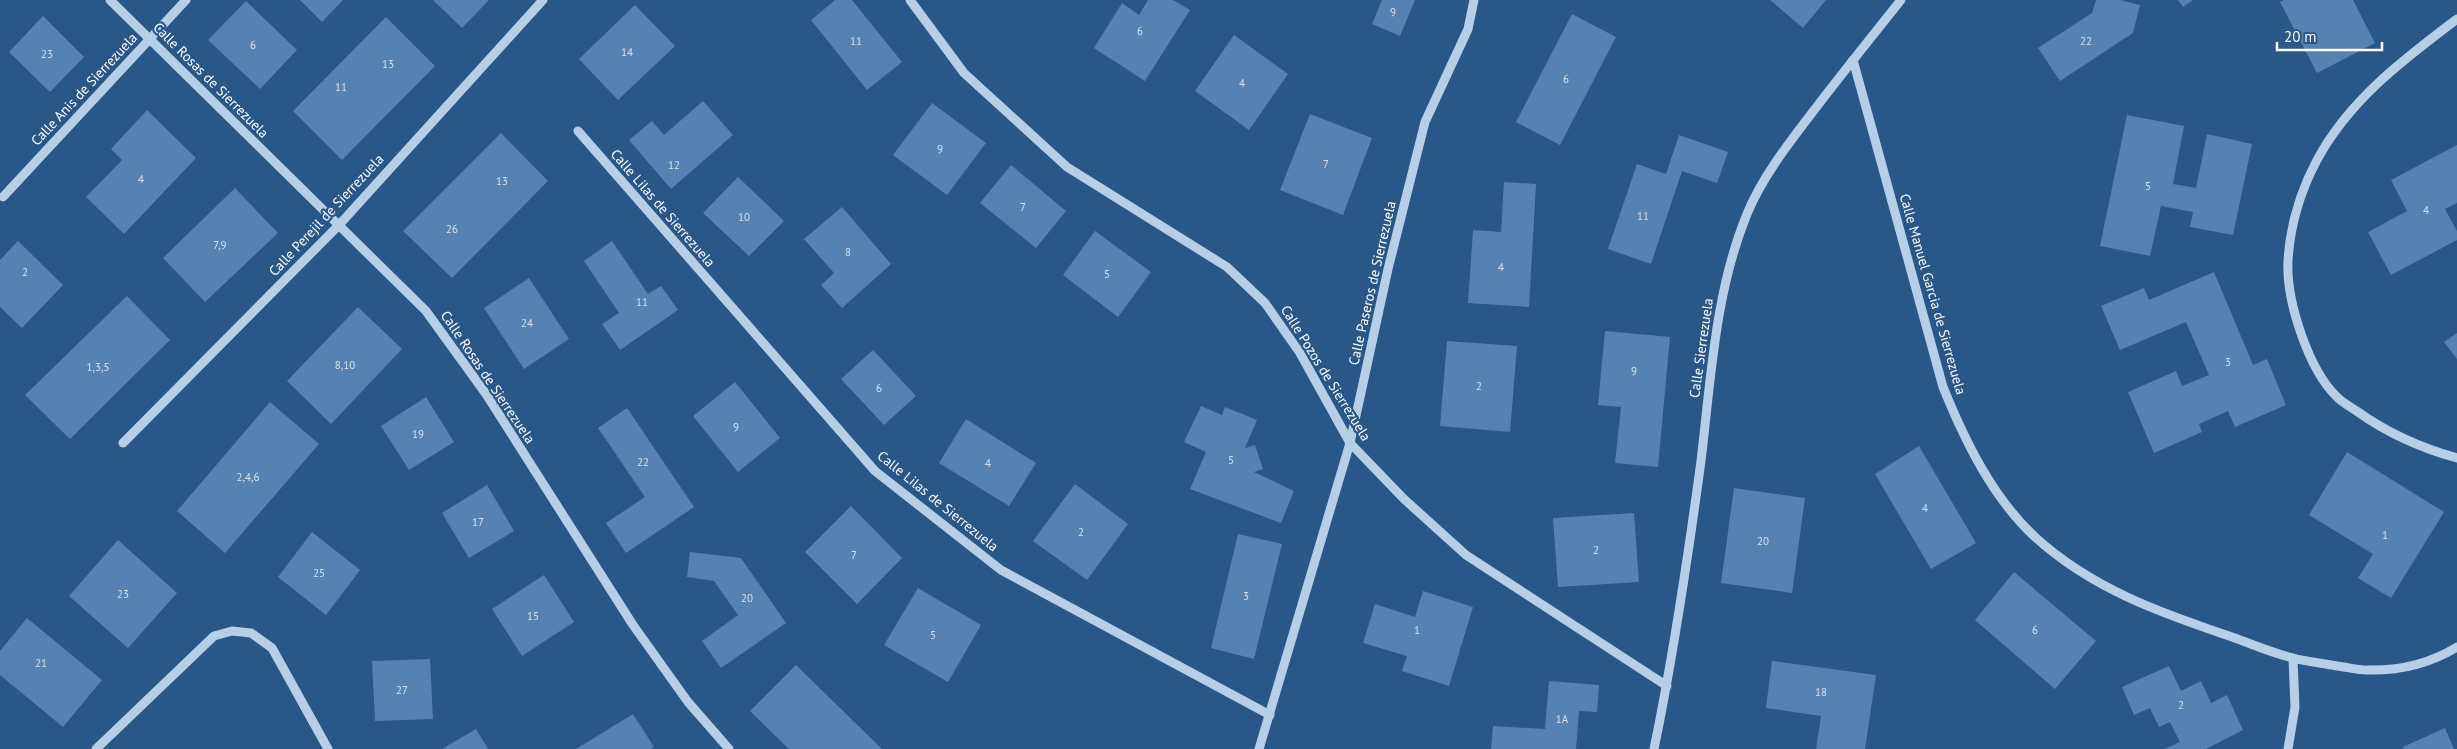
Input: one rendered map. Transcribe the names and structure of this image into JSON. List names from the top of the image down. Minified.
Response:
{"streets":{"street":["Calle Rosas de Sierrezuela","Calle Anis de Sierrezuela","Calle Lilas de Sierrezuela","Calle Perejil de Sierrezuela","Calle Paseros de Sierrezuela","Calle Manuel Garcia de Sierrezuela","Calle Sierrezuela","Calle Pozos de Sierrezuela"]},"crossings":[["Calle Rosas de Sierrezuela","Calle Anis de Sierrezuela"],["Calle Rosas de Sierrezuela","Calle Perejil de Sierrezuela"],["Calle Lilas de Sierrezuela","Calle Paseros de Sierrezuela"],["Calle Paseros de Sierrezuela","Calle Pozos de Sierrezuela"],["Calle Manuel Garcia de Sierrezuela","Calle Sierrezuela"],["Calle Sierrezuela","Calle Pozos de Sierrezuela"]],"house_numbers":["9","6","11","22","6","14","23","13","6","4","11","9","7","12","4","13","5","7","4","11","10","26","7,9","8","4","2","5","11","24","3","8,10","1,3,5","9","2","6","9","19","5","22","4","2,4,6","4","17","2","1","20","2","7","25","23","3","20","15","1","6","5","21","27","18","2","1A"],"scale_bar":"20 m"}
